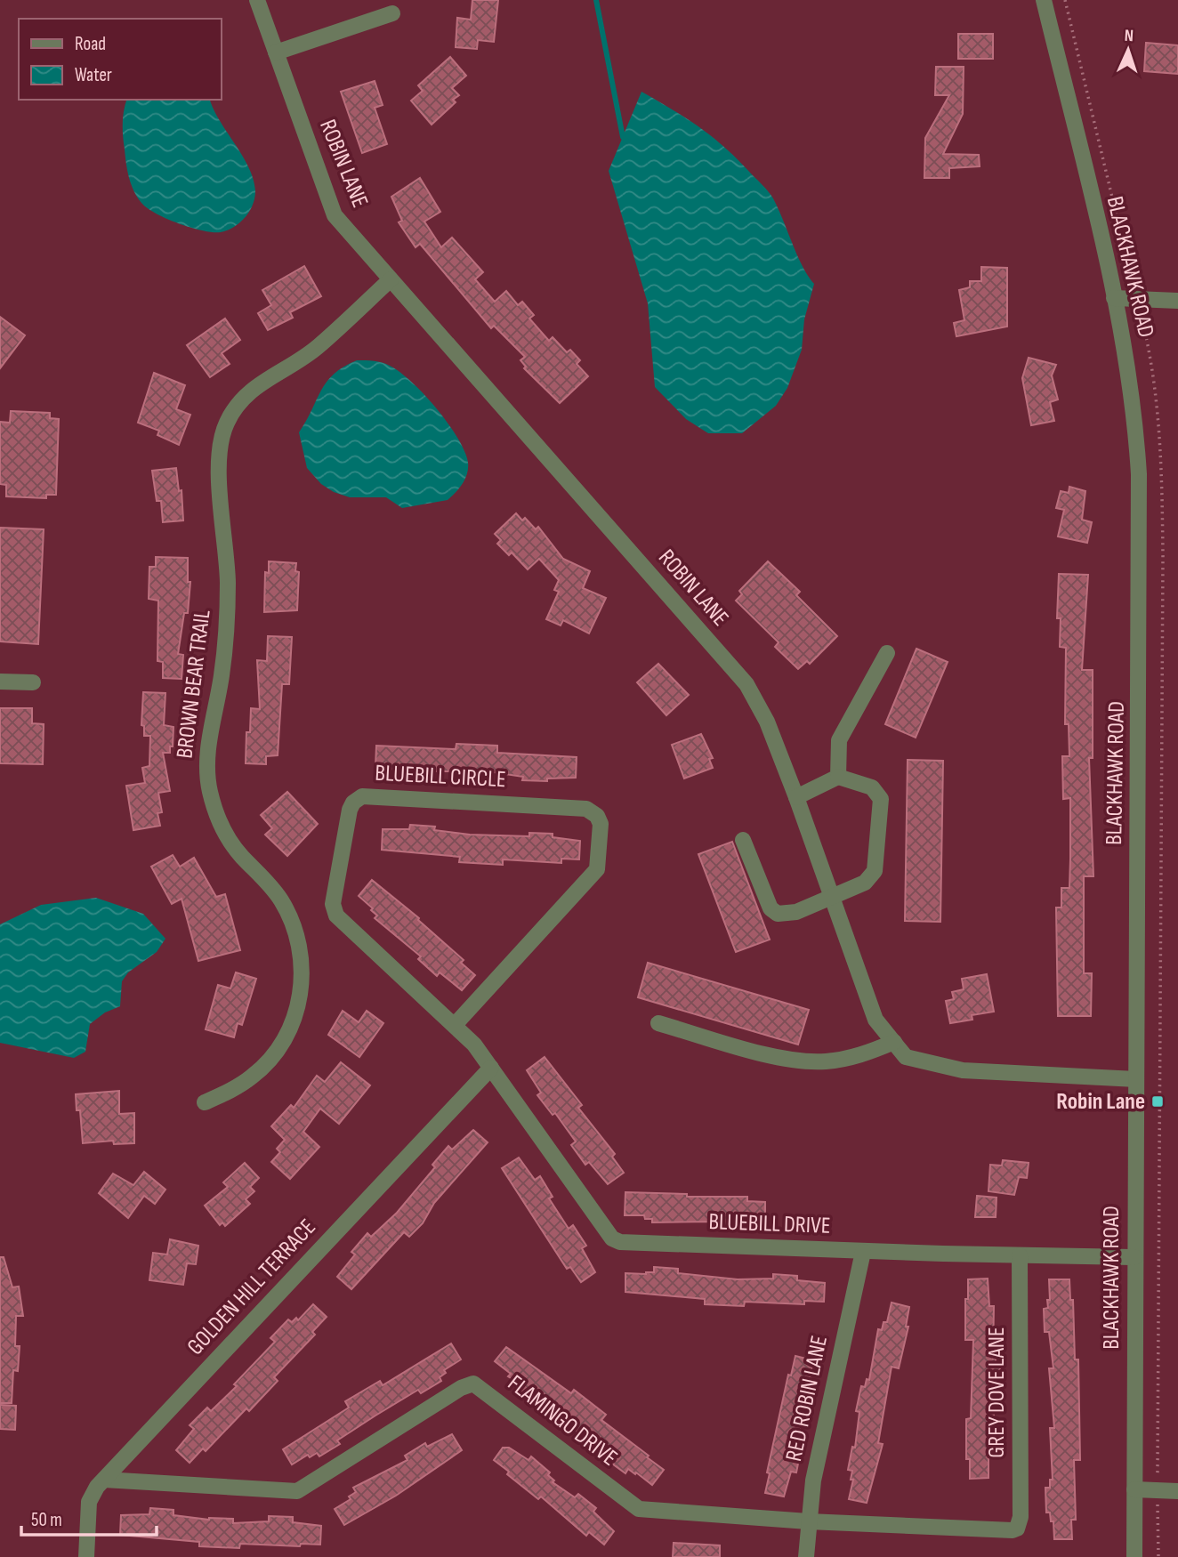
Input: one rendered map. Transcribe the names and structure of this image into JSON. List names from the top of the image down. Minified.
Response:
{"streets":{"street":["ROBIN LANE","BLACKHAWK ROAD","BROWN BEAR TRAIL","BLUEBILL CIRCLE","BLUEBILL DRIVE","GOLDEN HILL TERRACE","GREY DOVE LANE","RED ROBIN LANE","FLAMINGO DRIVE"]},"crossings":[["ROBIN LANE","BLACKHAWK ROAD"],["ROBIN LANE","BROWN BEAR TRAIL"],["BLACKHAWK ROAD","BLUEBILL DRIVE"],["BLUEBILL CIRCLE","BLUEBILL DRIVE"],["BLUEBILL CIRCLE","GOLDEN HILL TERRACE"],["BLUEBILL DRIVE","GOLDEN HILL TERRACE"],["BLUEBILL DRIVE","GREY DOVE LANE"],["BLUEBILL DRIVE","RED ROBIN LANE"],["GOLDEN HILL TERRACE","FLAMINGO DRIVE"],["GREY DOVE LANE","FLAMINGO DRIVE"],["RED ROBIN LANE","FLAMINGO DRIVE"]],"places":{"transit":["Robin Lane"]},"legend":["Road","Water"],"scale_bar":"50 m","north":"top"}
